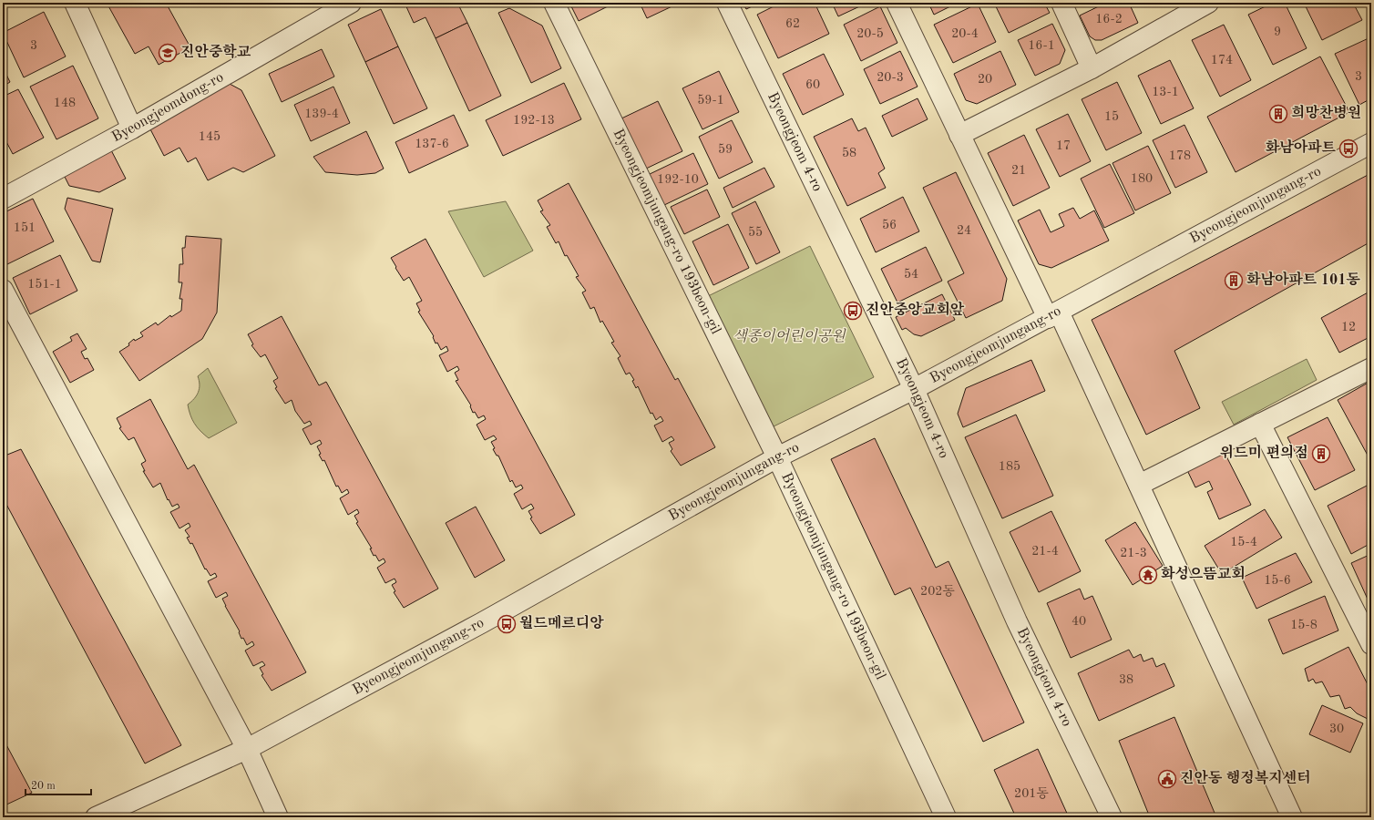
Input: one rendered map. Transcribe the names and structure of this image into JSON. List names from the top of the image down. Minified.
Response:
{"streets":{"street":["Byeongjeomdong-ro","Byeongjeom 4-ro","Byeongjeomjungang-ro","Byeongjeomjungang-ro 193beon-gil"]},"crossings":[["Byeongjeom 4-ro","Byeongjeomjungang-ro"],["Byeongjeomjungang-ro","Byeongjeomjungang-ro 193beon-gil"]],"parks":["색종이어린이공원"],"places":{"school or university":["진안중학교"],"building":["희망찬병원","화남아파트 101동","위드미 편의점"],"bus stop":["화남아파트","진안중앙교회앞","월드메르디앙"],"temple":["화성으뜸교회"],"public building":["진안동 행정복지센터"]},"house_numbers":["16-2","62","9","20-5","20-4","3","16-1","174","3","20-3","20","60","13-1","59-1","148","139-4","15","192-13","145","137-6","17","59","58","178","21","180","192-10","56","151","24","55","54","151-1","12","185","15-4","21-4","21-3","15-6","202동","40","15-8","38","30","201동"],"scale_bar":"20 m"}
